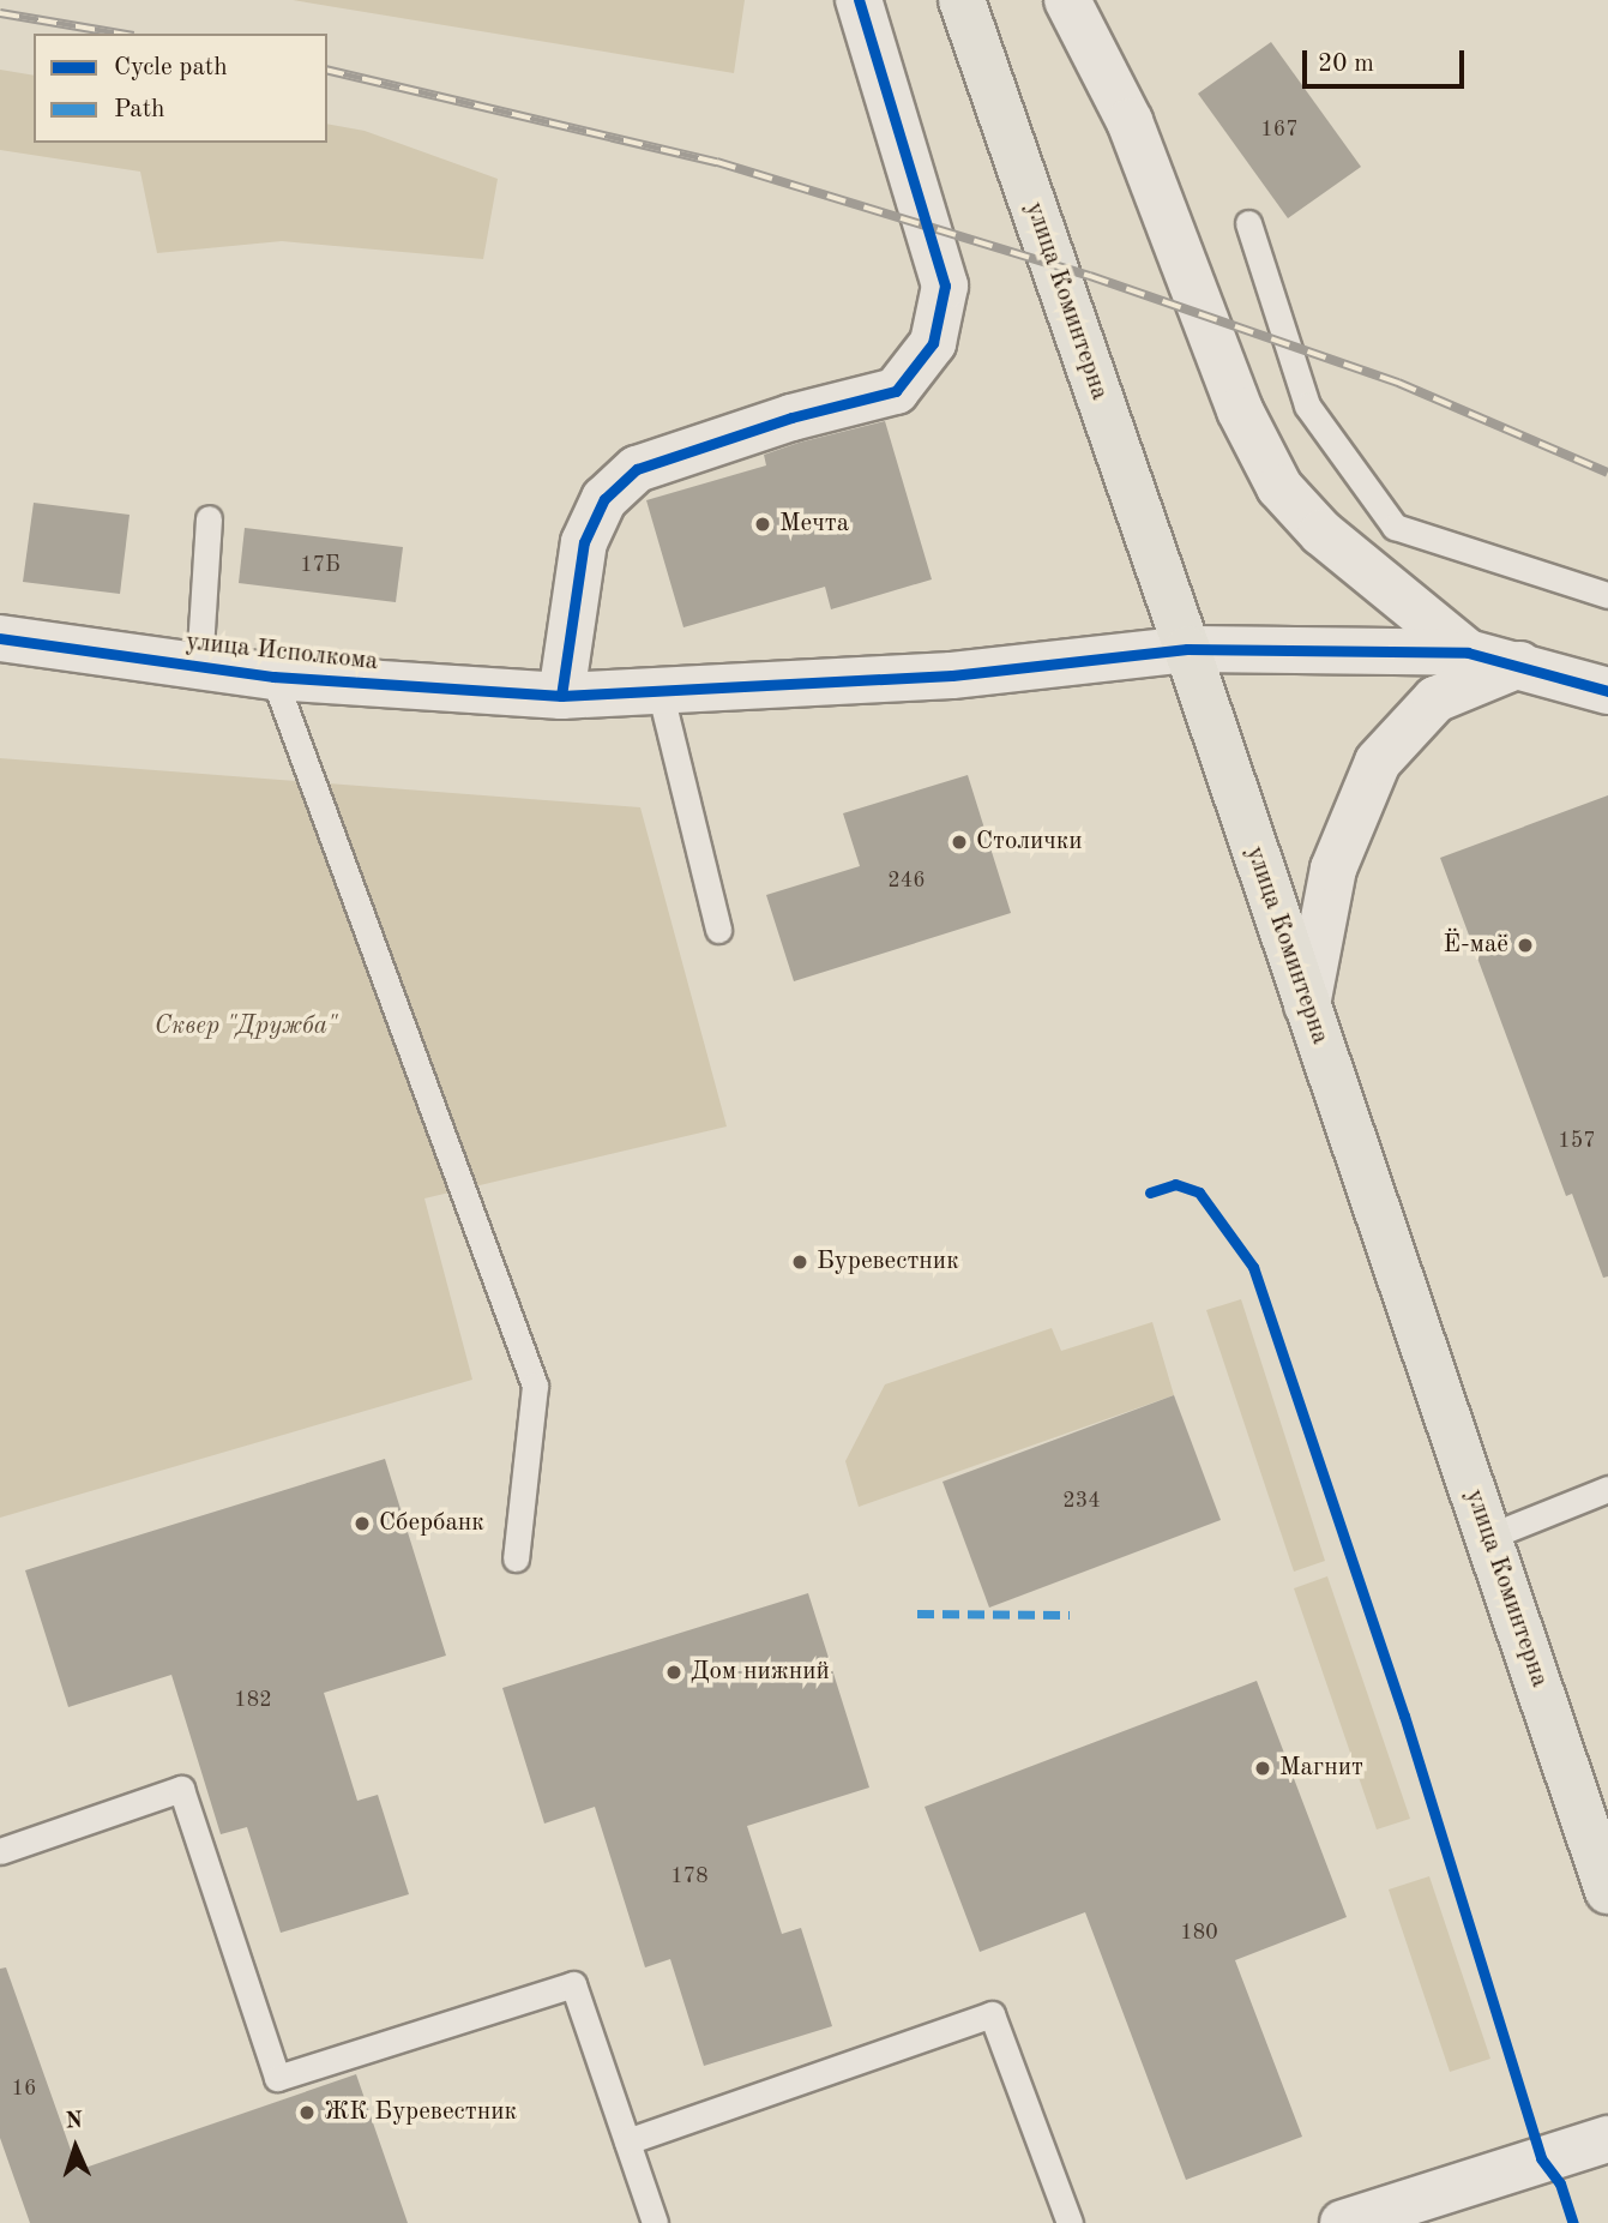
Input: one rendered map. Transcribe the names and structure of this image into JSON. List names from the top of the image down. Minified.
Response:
{"streets":{"main road":["улица Коминтерна"],"street":["улица Исполкома"]},"crossings":[["улица Коминтерна","улица Исполкома"]],"parks":["Сквер \"Дружба\""],"places":["Мечта","Столички","Ё-маё","Буревестник","Сбербанк","Дом нижний","Магнит","ЖК Буревестник"],"house_numbers":["167","17Б","246","157","234","182","178","180","16"],"legend":["Cycle path","Path"],"scale_bar":"20 m","north":"top"}
